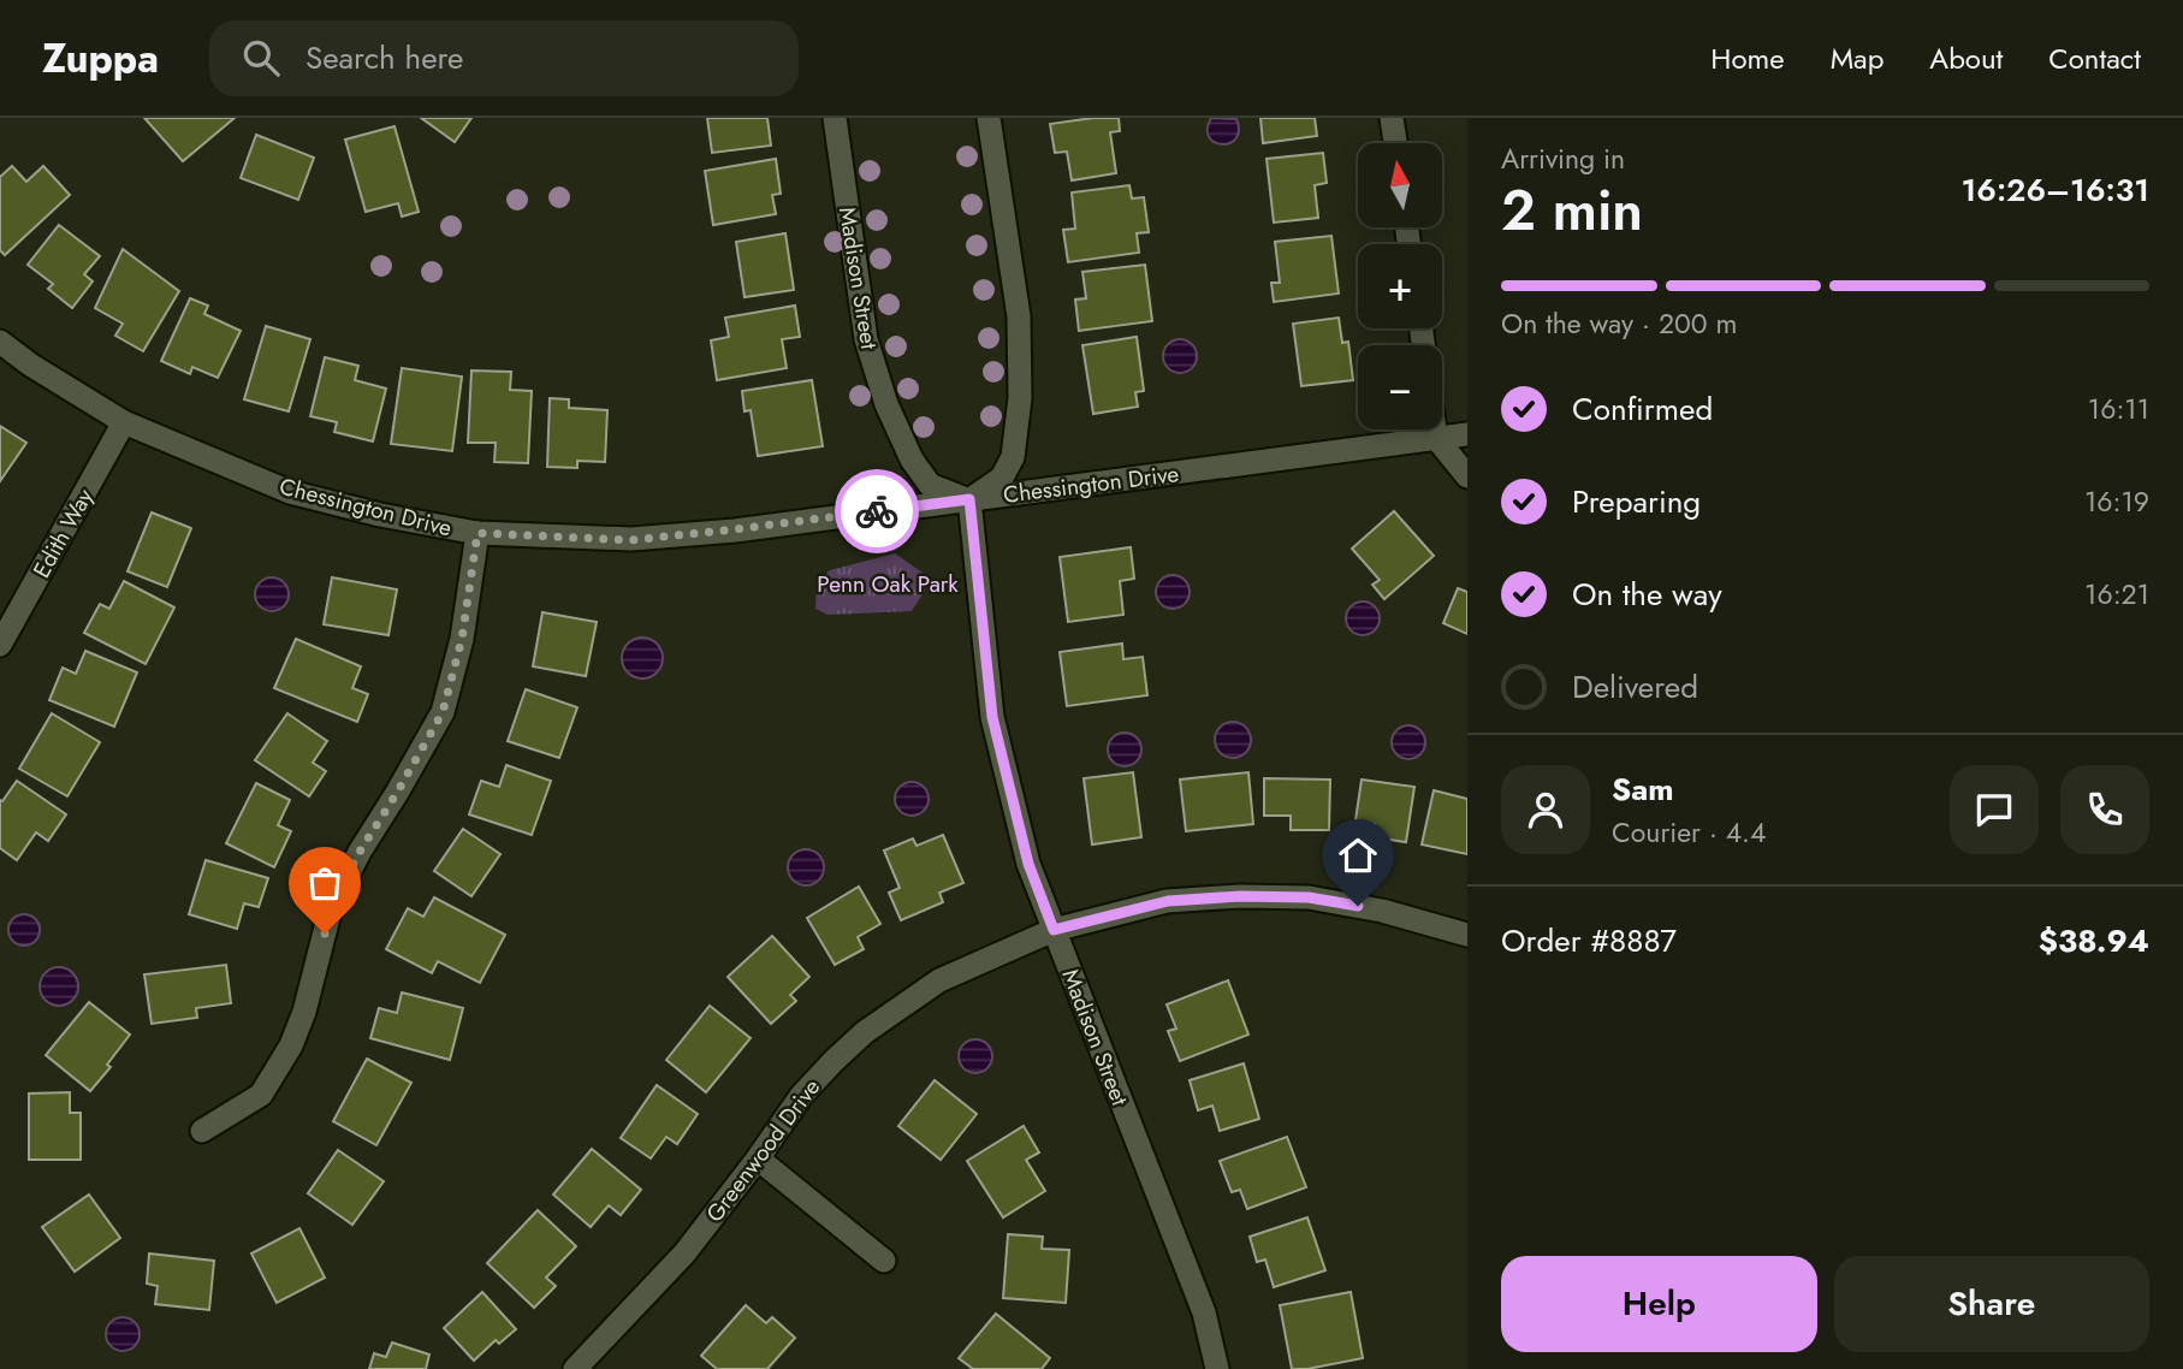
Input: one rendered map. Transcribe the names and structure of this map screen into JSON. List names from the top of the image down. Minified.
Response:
{"streets":{"street":["Madison Street","Chessington Drive","Edith Way","Greenwood Drive"]},"crossings":[["Madison Street","Chessington Drive"],["Madison Street","Greenwood Drive"],["Chessington Drive","Edith Way"]],"parks":["Penn Oak Park"],"north":"top","page":{"header":"Zuppa","search":"Search here","nav":["Home","Map","About","Contact"],"heading":["2 min","Arriving in","16:26–16:31"],"panel":["Sam","Courier · 4.4","Order #8887","$38.94"],"map_buttons":["+","−"],"bar":"On the way · 200 m","list":[["Confirmed","16:11"],["Preparing","16:19"],["On the way","16:21"],"Delivered"],"buttons":["Help","Share"]}}
